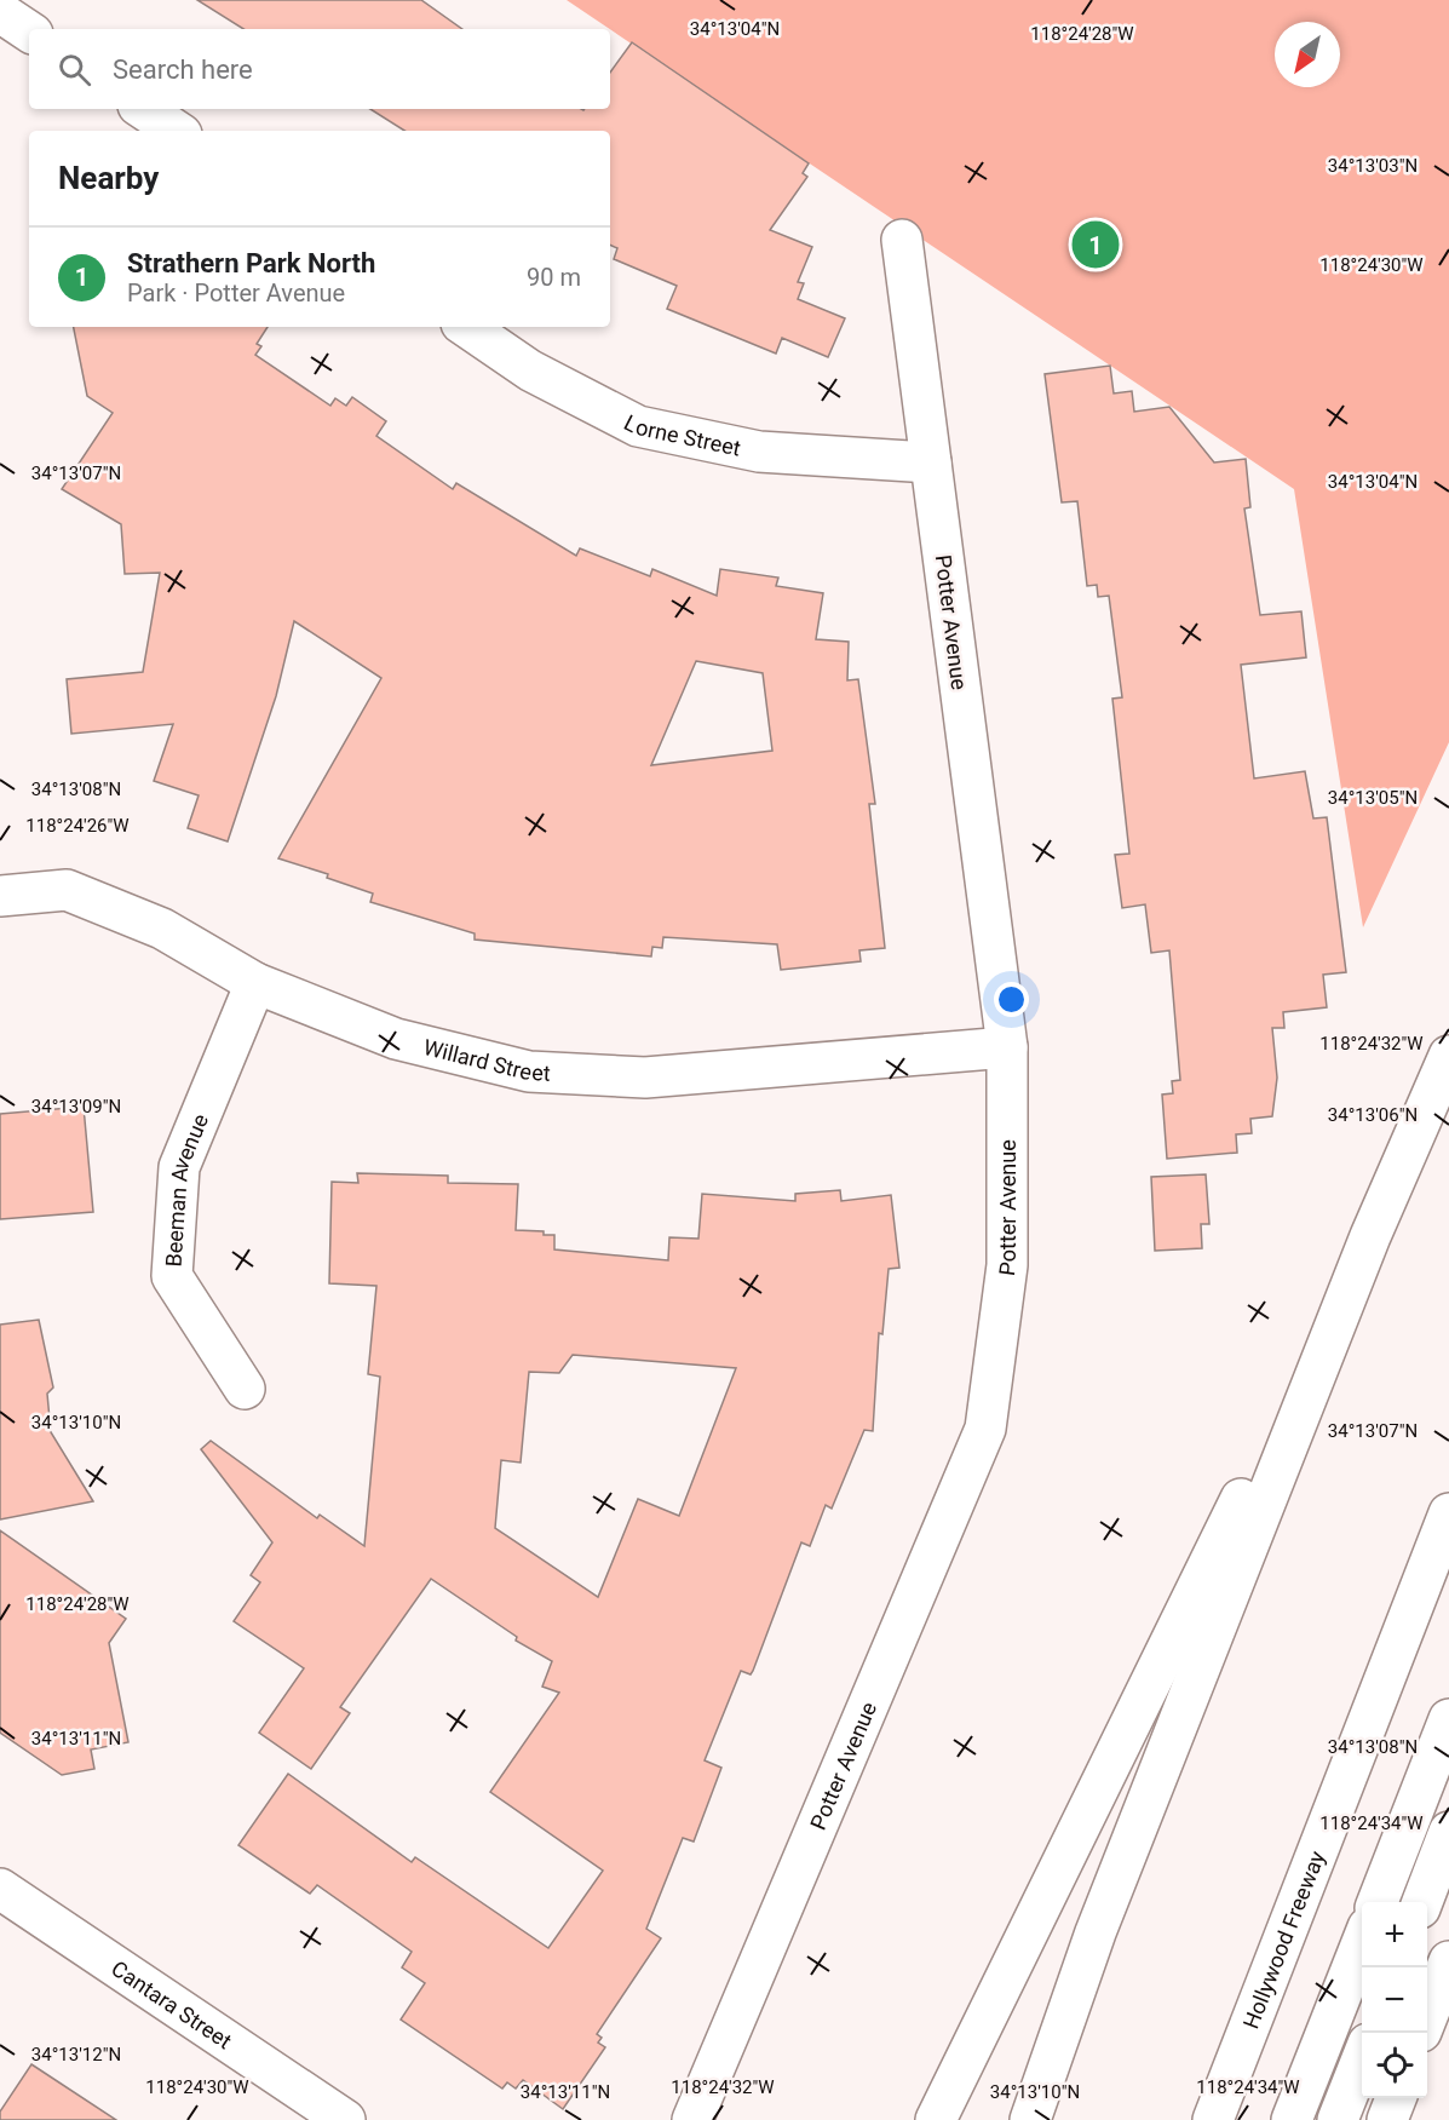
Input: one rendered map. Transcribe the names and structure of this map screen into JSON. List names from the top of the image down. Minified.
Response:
{"streets":{"main road":["Lorne Street","Potter Avenue","Willard Street","Beeman Avenue","Hollywood Freeway","Cantara Street"]},"crossings":[["Lorne Street","Potter Avenue"],["Potter Avenue","Willard Street"],["Willard Street","Beeman Avenue"]],"north":"bottom left","page":{"search":"Search here","heading":"Nearby","pins":"1","list":[{"mark":"1","name":"Strathern Park North","note":"Park · Potter Avenue","value":"90 m"}],"map_buttons":["+","−"]},"coordinates":["34°13'04\"N","118°24'28\"W","34°13'03\"N","118°24'30\"W","34°13'07\"N","34°13'08\"N","34°13'05\"N","118°24'26\"W","118°24'32\"W","34°13'09\"N","34°13'06\"N","34°13'10\"N","34°13'11\"N","118°24'34\"W","34°13'12\"N"]}
